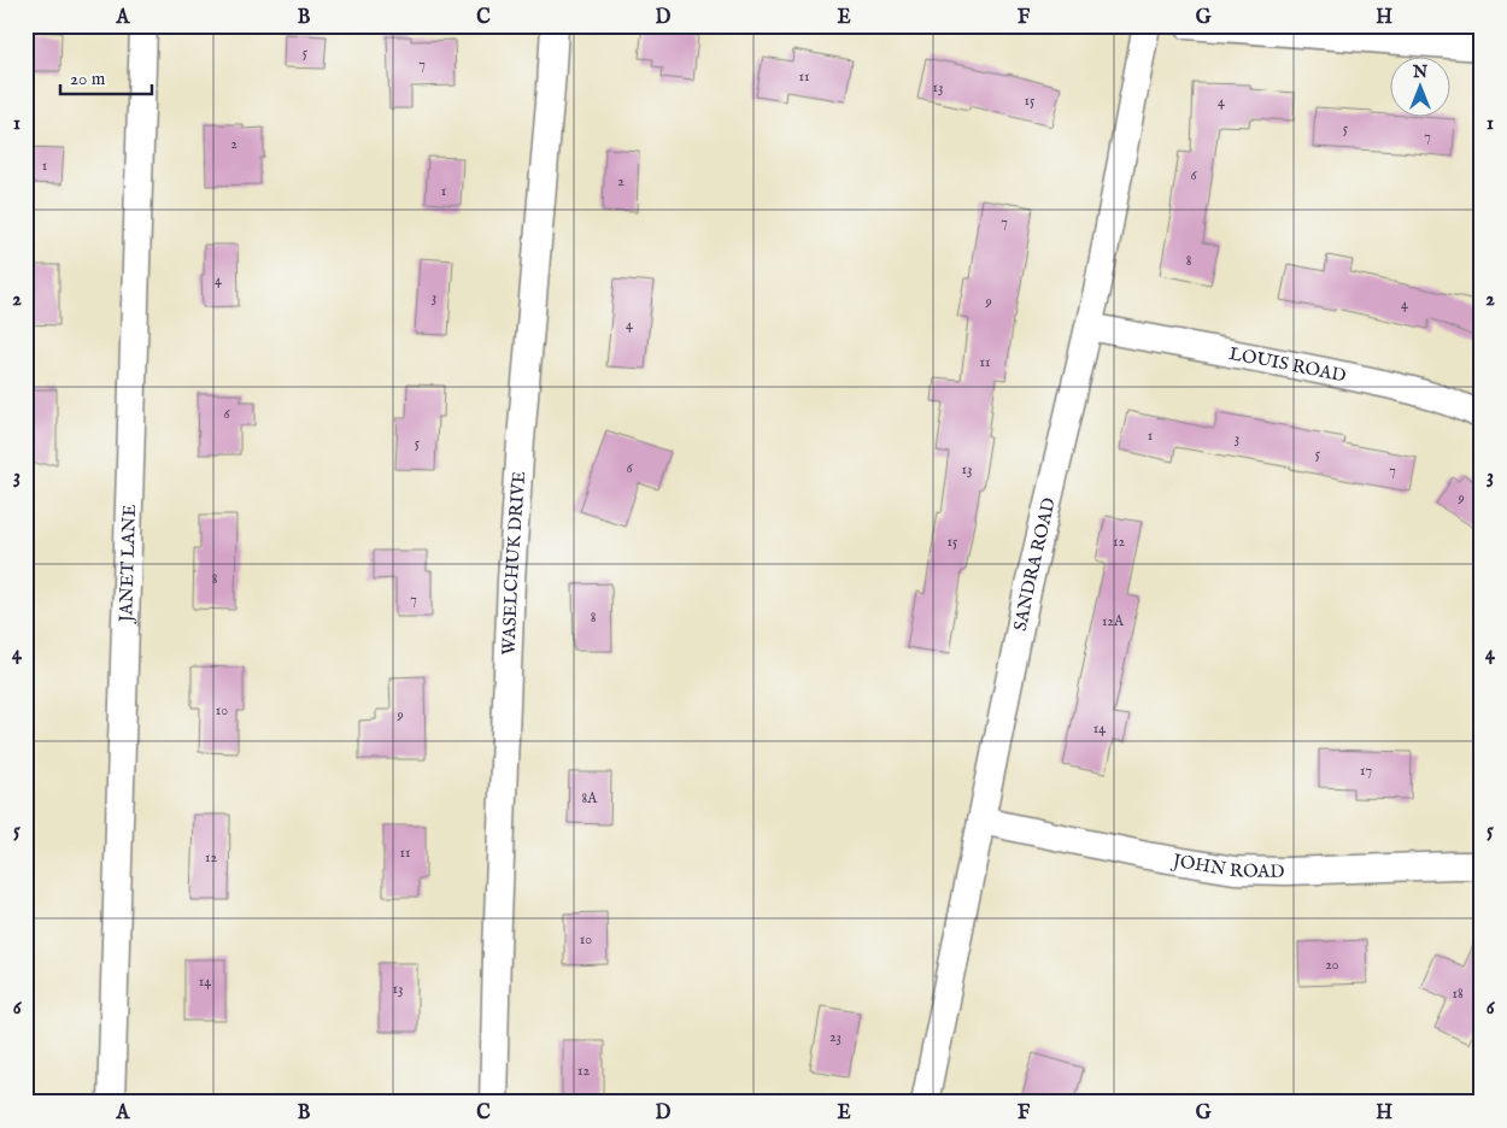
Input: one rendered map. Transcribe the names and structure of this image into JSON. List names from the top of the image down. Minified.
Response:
{"streets":{"street":["LOUIS ROAD","JANET LANE","WASELCHUK DRIVE","SANDRA ROAD","JOHN ROAD"]},"crossings":[["LOUIS ROAD","SANDRA ROAD"],["SANDRA ROAD","JOHN ROAD"]],"house_numbers":["5","7","11","13","15","4","5","7","2","1","6","2","1","7","8","4","3","9","4","4","11","6","1","3","5","5","6","13","7","9","15","12","8","7","8","12A","10","9","14","17","8A","11","12","10","20","14","13","18","23","12"],"scale_bar":"20 m","north":"top","grid":{"columns":["A","B","C","D","E","F","G","H"],"rows":["1","2","3","4","5","6"]}}
